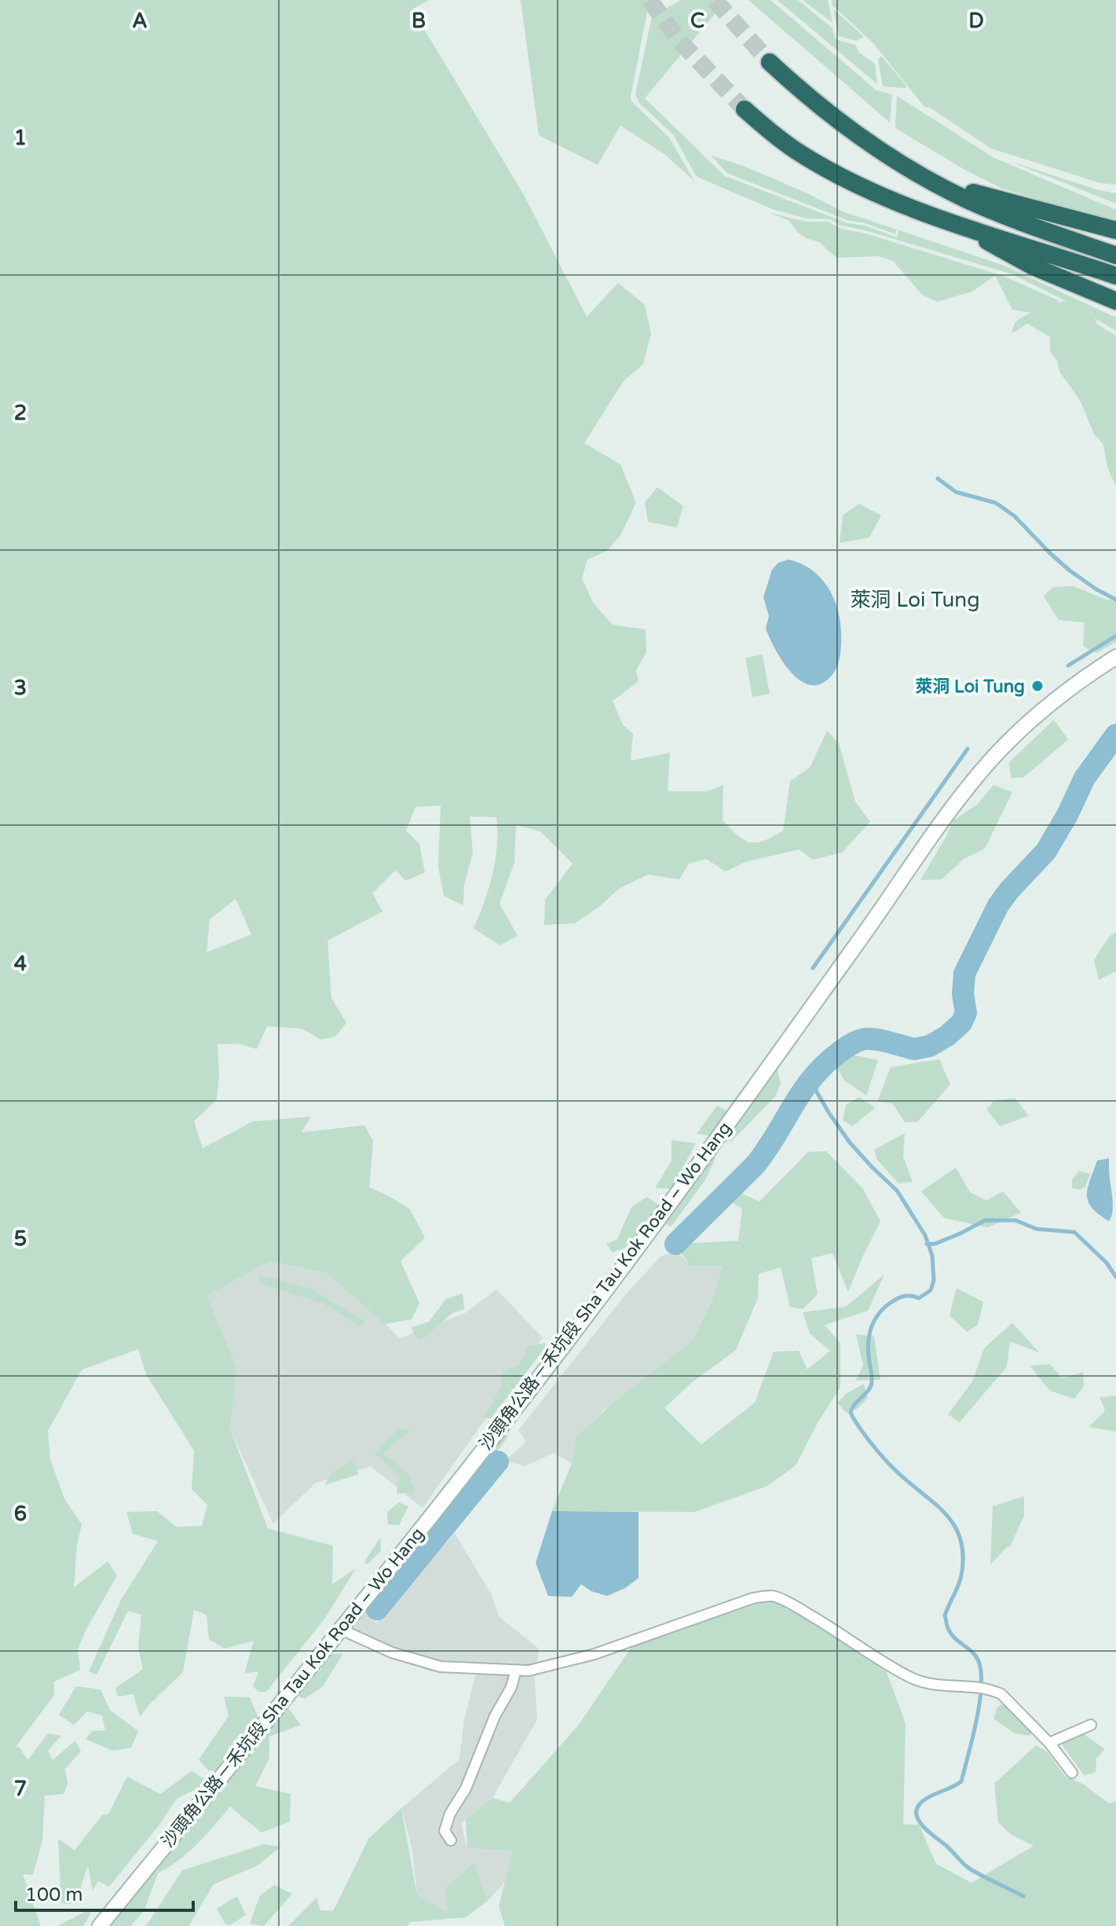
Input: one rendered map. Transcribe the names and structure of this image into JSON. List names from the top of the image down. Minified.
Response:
{"streets":{"main road":["沙頭角公路－禾坑段 Sha Tau Kok Road – Wo Hang"]},"districts":["萊洞 Loi Tung"],"places":["萊洞 Loi Tung"],"scale_bar":"100 m","grid":{"columns":["A","B","C","D"],"rows":["1","2","3","4","5","6","7"]}}
